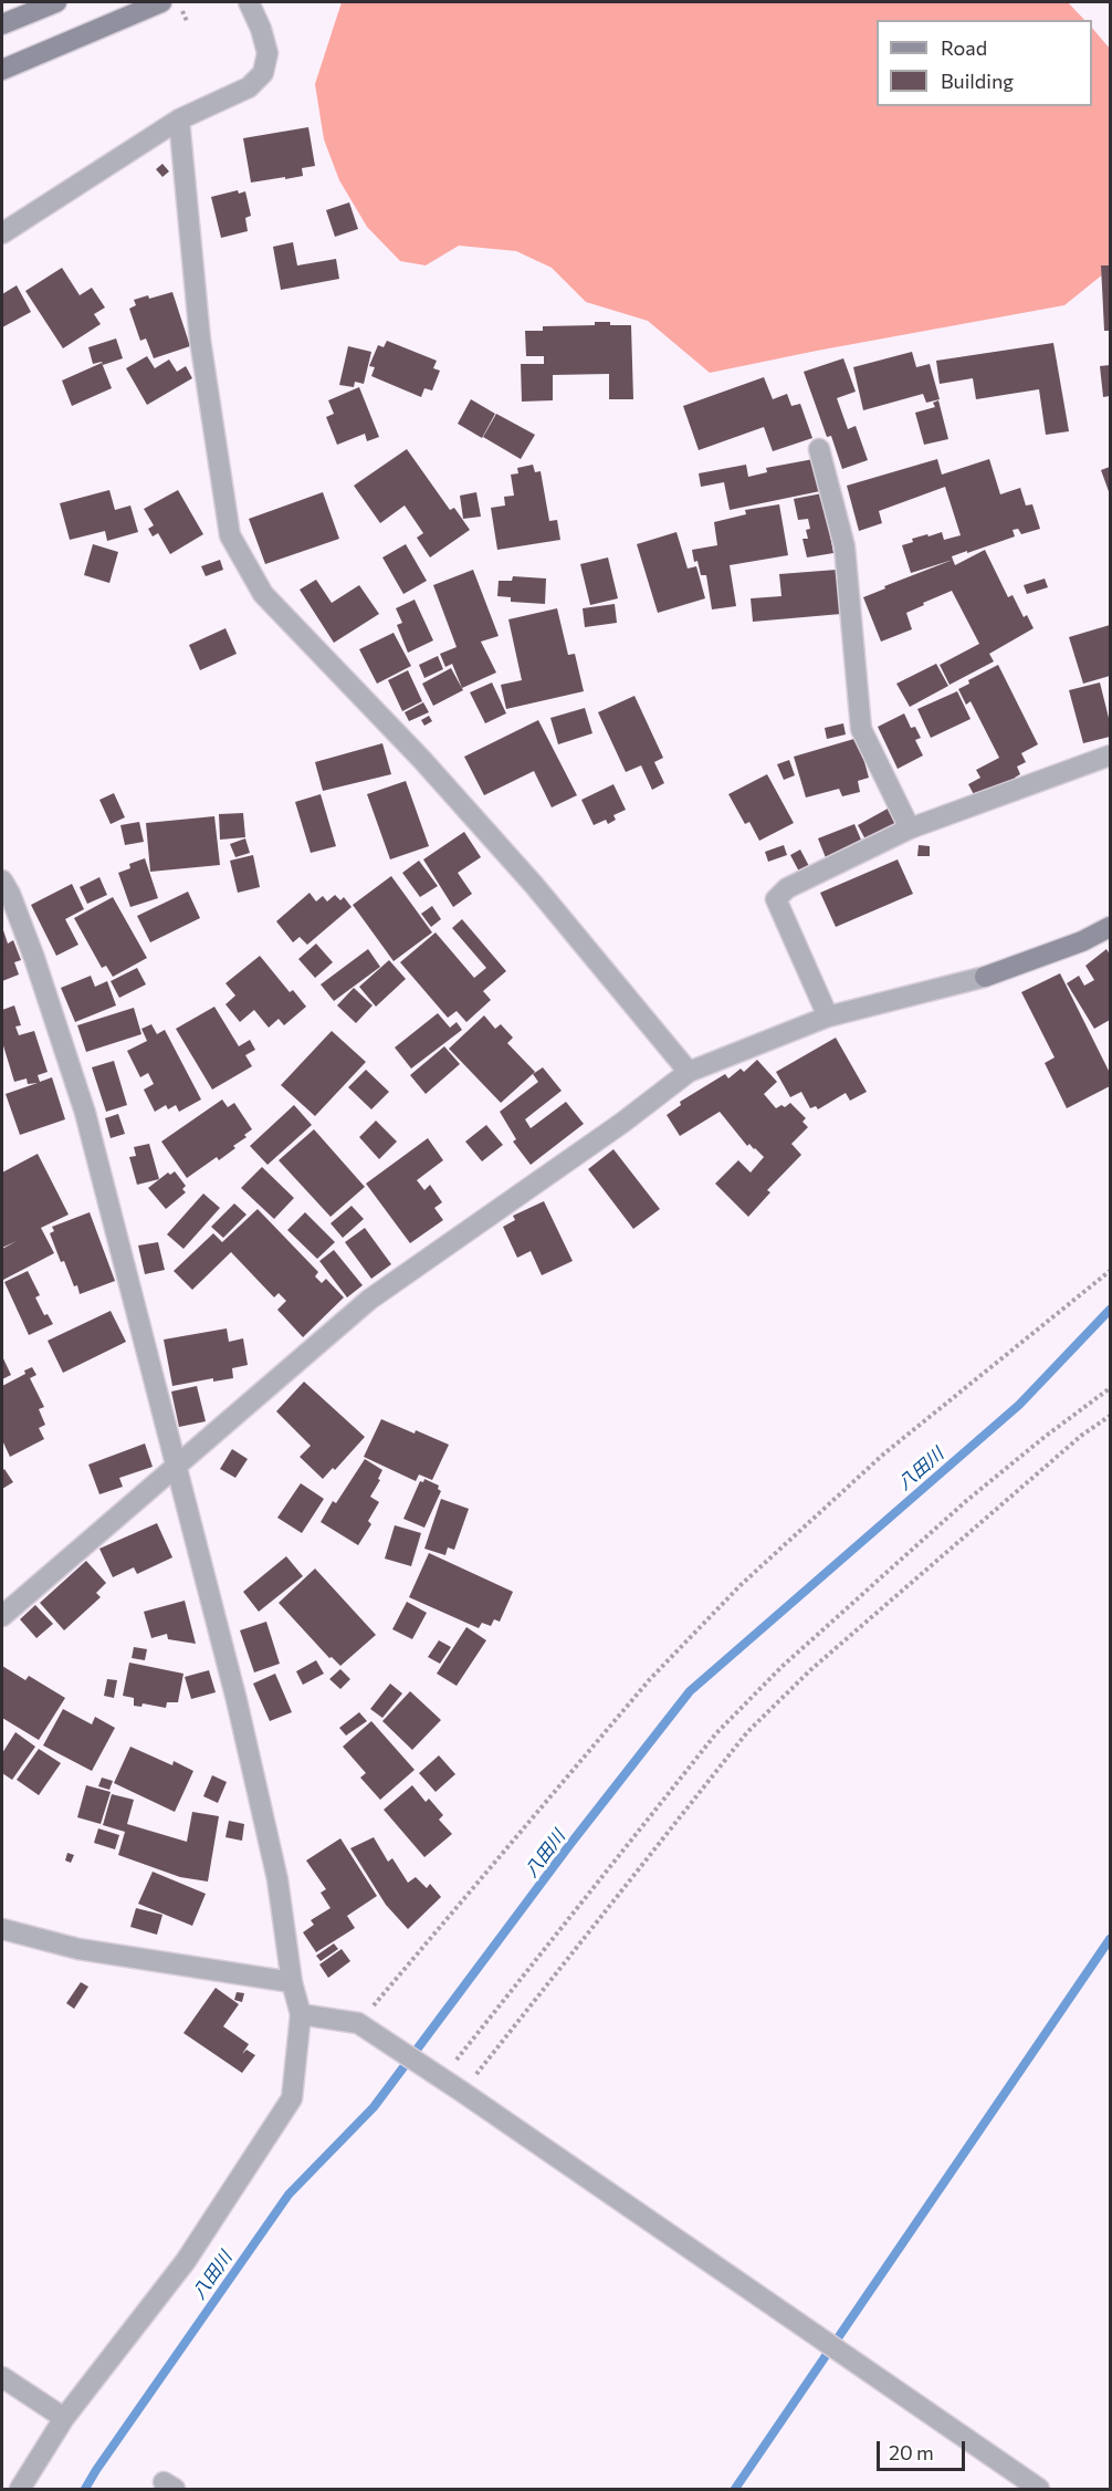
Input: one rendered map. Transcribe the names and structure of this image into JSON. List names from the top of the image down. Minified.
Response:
{"water":["八田川"],"legend":["Road","Building"],"scale_bar":"20 m"}
